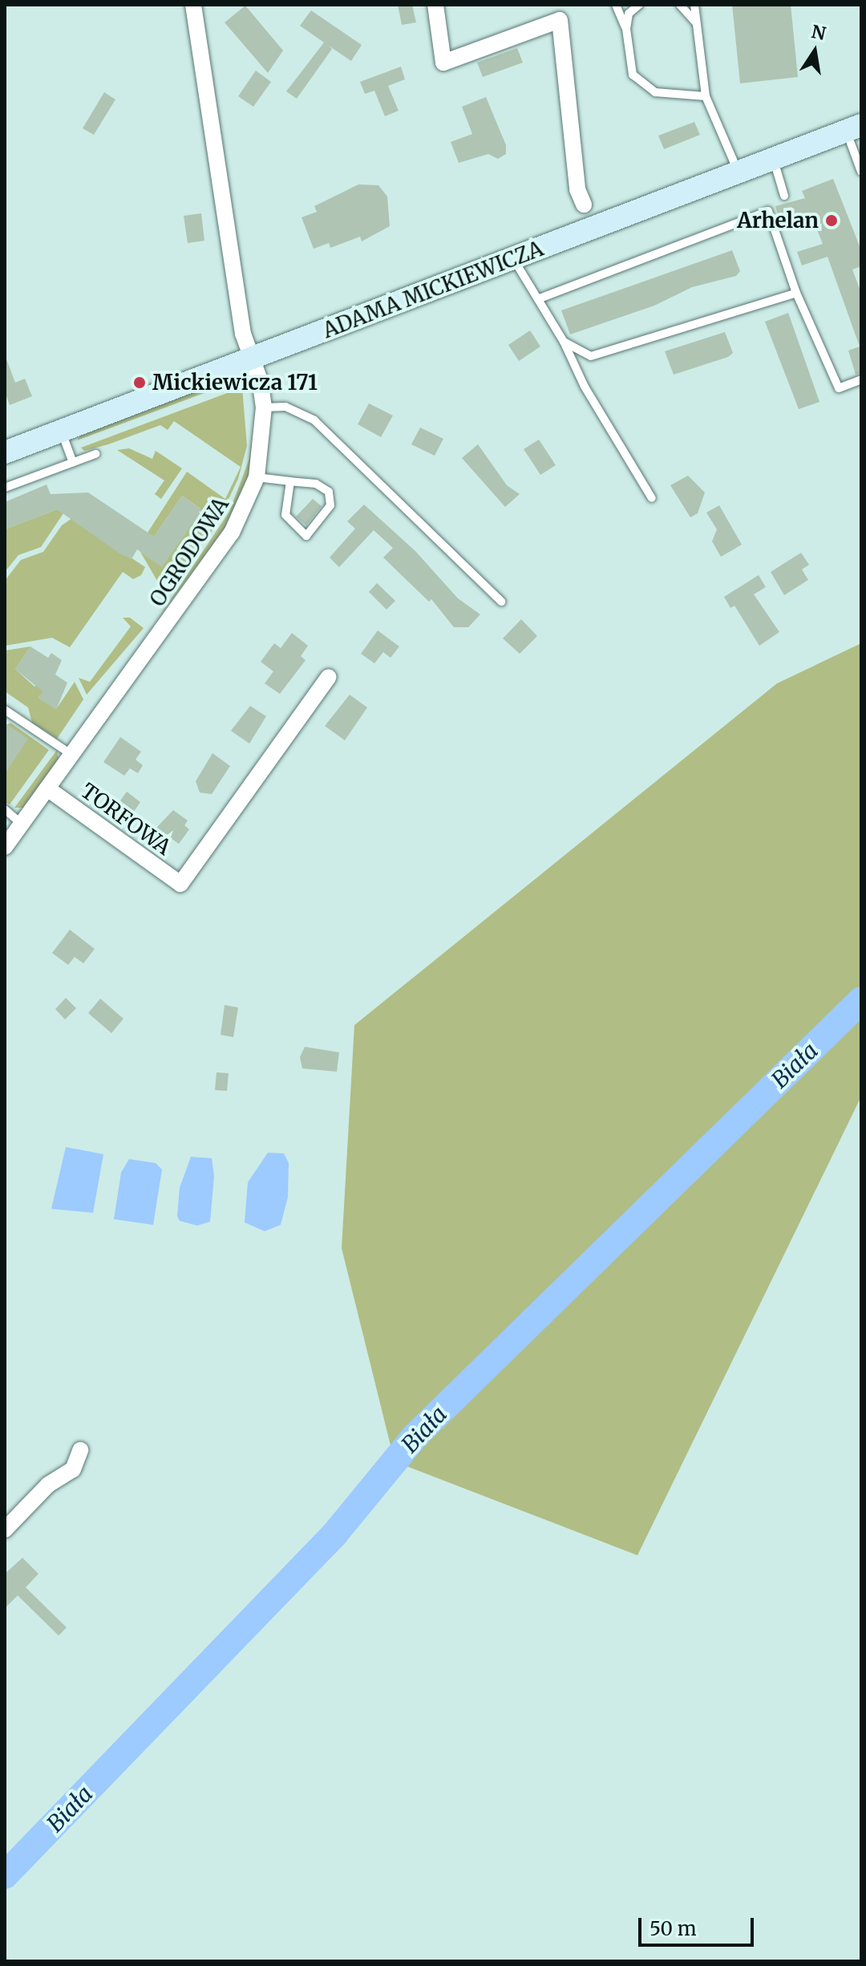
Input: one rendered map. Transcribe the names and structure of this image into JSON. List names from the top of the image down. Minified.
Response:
{"streets":{"main road":["ADAMA MICKIEWICZA"],"street":["OGRODOWA","TORFOWA"]},"crossings":[["ADAMA MICKIEWICZA","OGRODOWA"],["OGRODOWA","TORFOWA"]],"water":["Biała"],"places":["Arhelan","Mickiewicza 171"],"scale_bar":"50 m","north":"top"}
